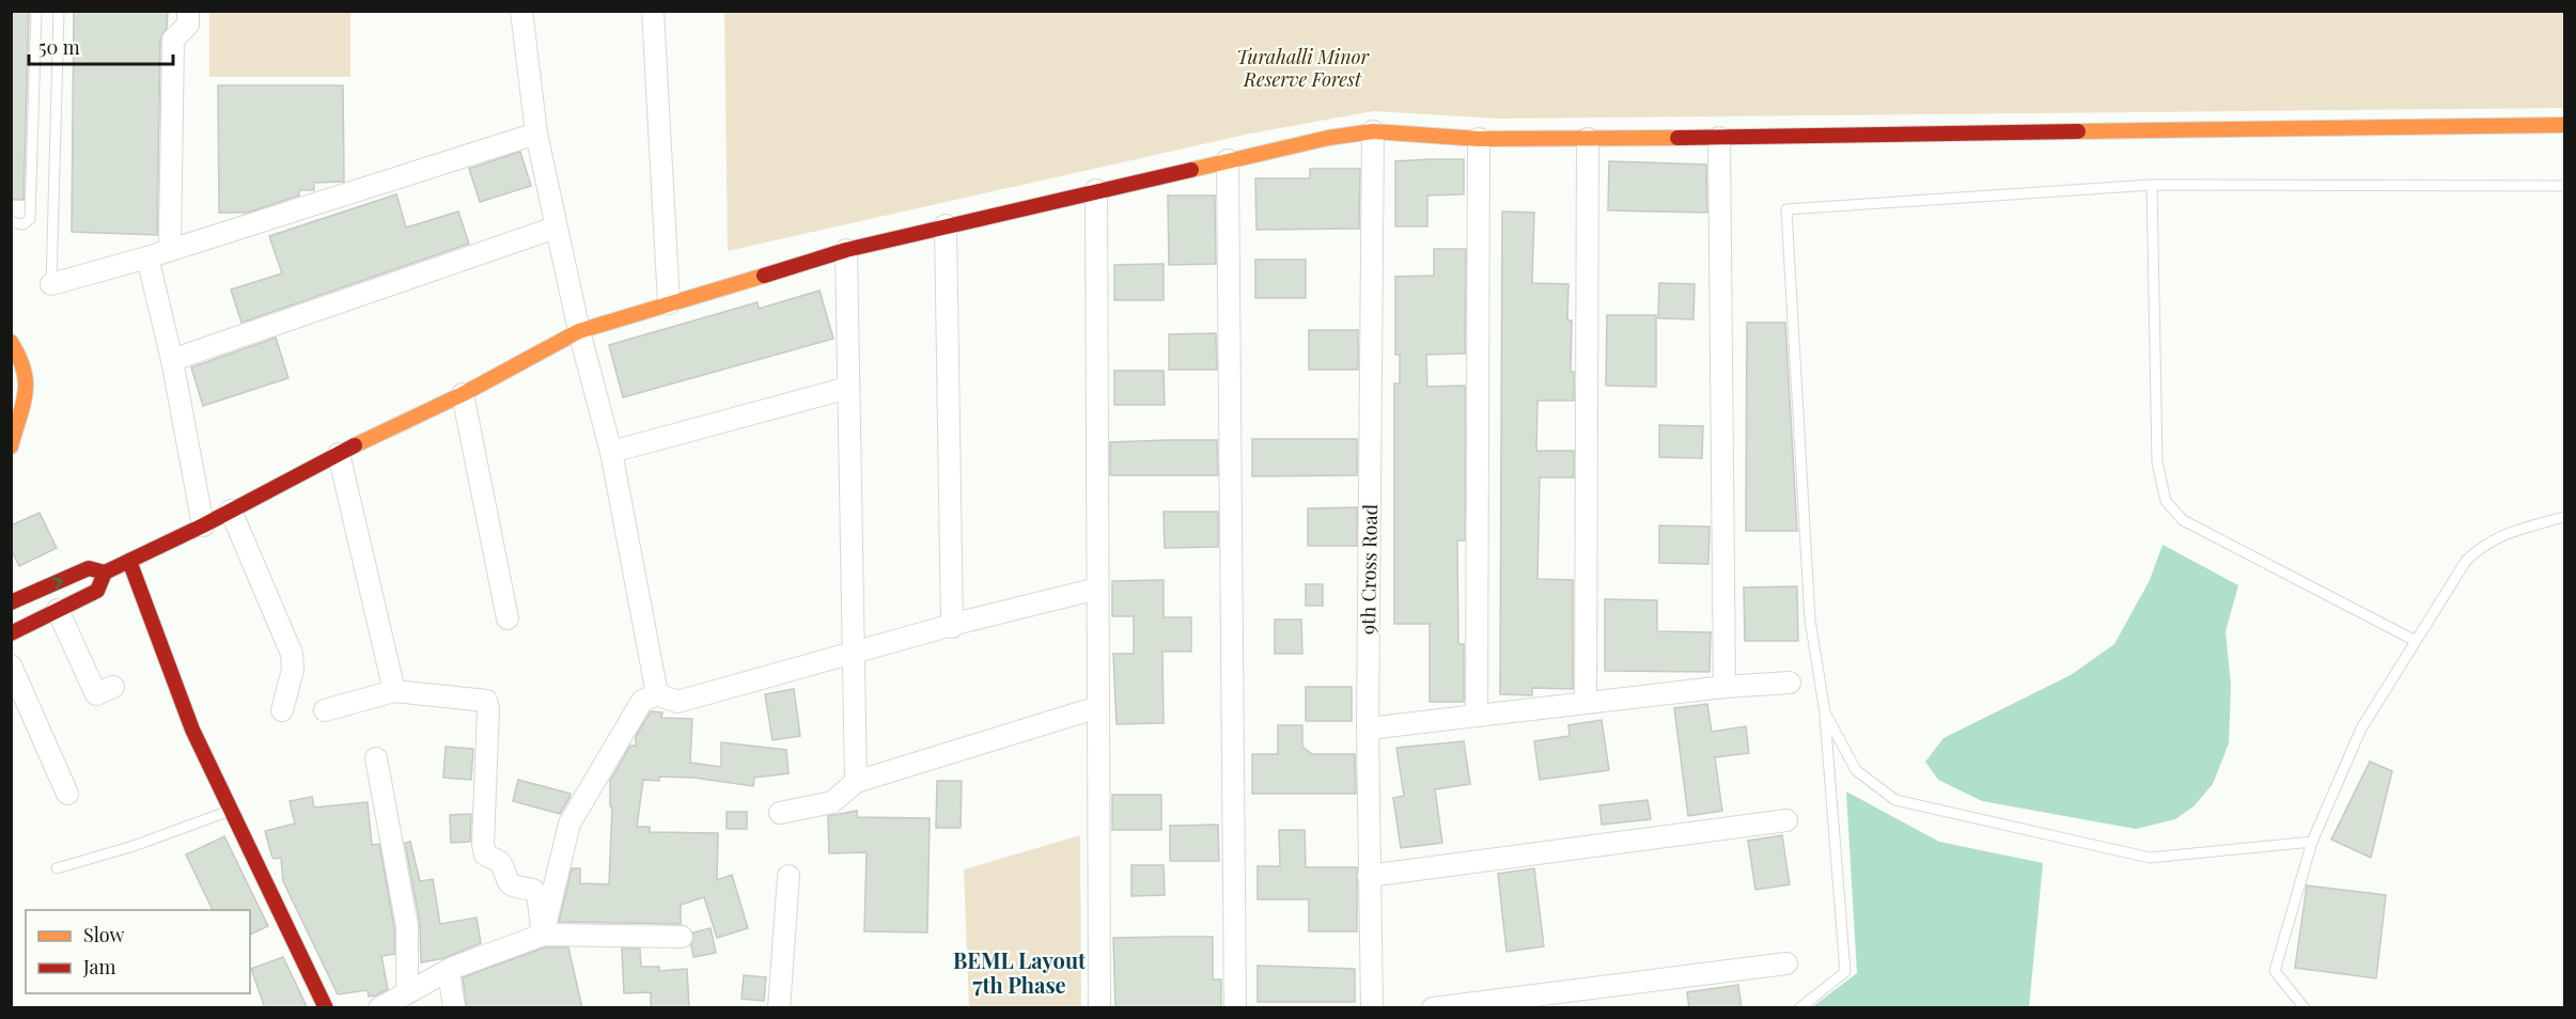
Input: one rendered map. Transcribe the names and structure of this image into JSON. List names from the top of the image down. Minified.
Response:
{"streets":{"street":["9th Cross Road"]},"districts":["BEML Layout 7th Phase"],"parks":["Turahalli Minor Reserve Forest"],"legend":["Slow","Jam"],"scale_bar":"50 m"}
